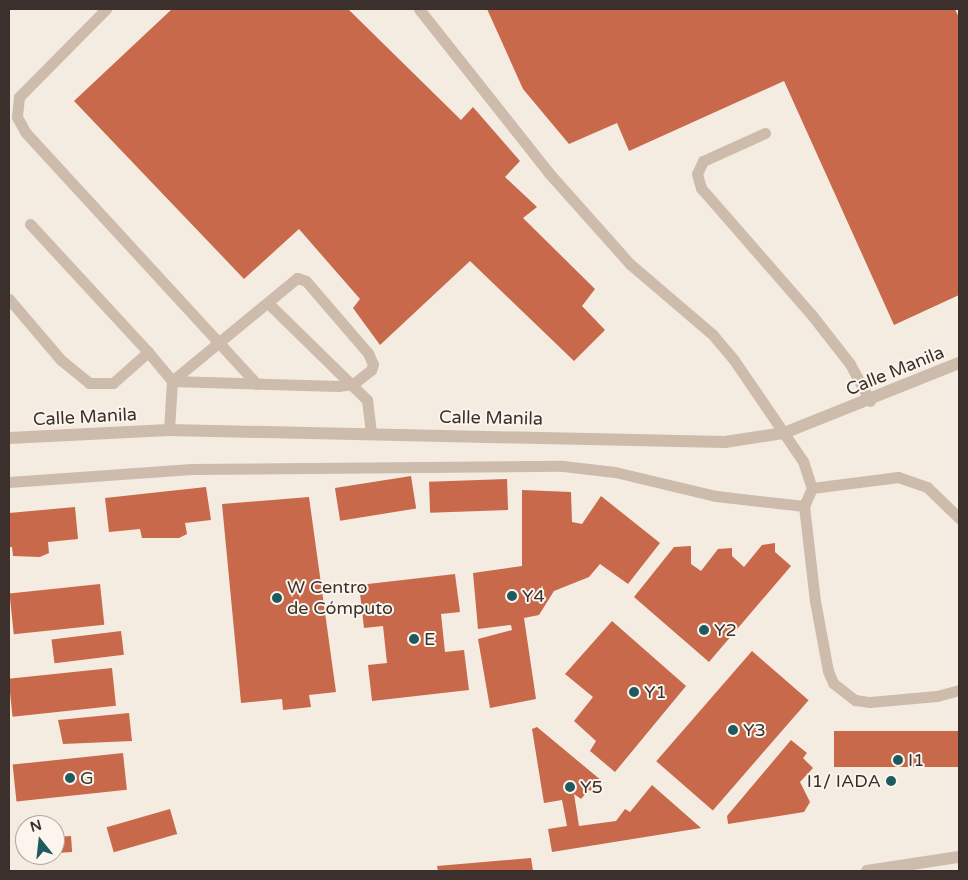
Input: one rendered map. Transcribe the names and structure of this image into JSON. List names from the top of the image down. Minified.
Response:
{"streets":{"street":["Calle Manila"]},"places":["Y4","W Centro de Cómputo","Y2","E","Y1","Y3","I1","G","I1/ IADA","Y5"],"north":"top"}
